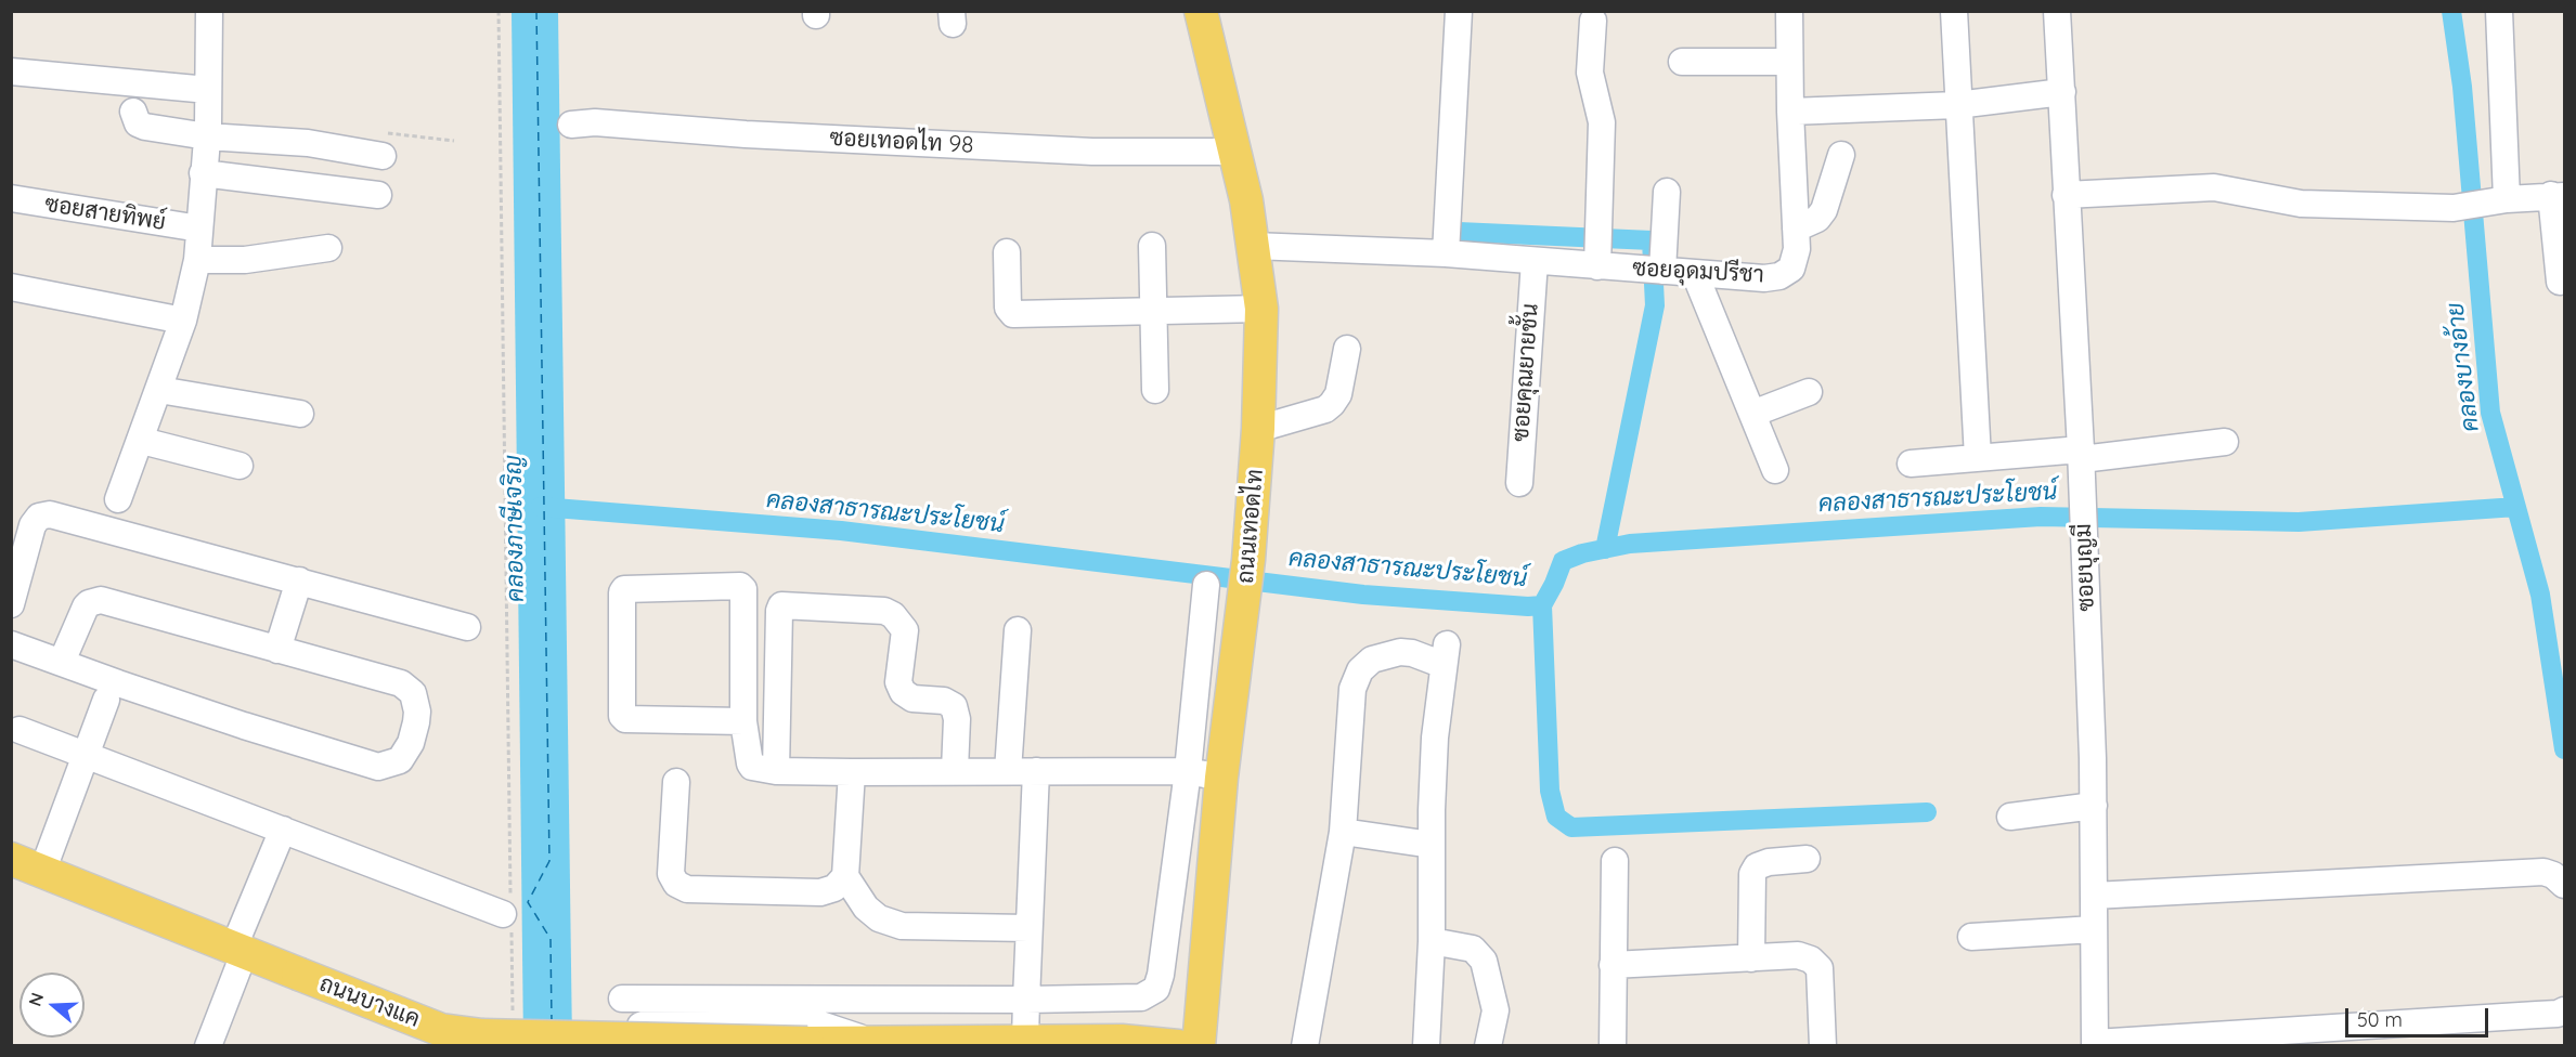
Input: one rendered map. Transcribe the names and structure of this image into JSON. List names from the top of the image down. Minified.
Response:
{"streets":{"main road":["ถนนเทอดไท","ถนนบางแค"],"street":["ซอยเทอดไท 98","ซอยสายทิพย์","ซอยอุดมปรีชา","ซอยคุณยายชั้น","ซอยบุญมี"]},"crossings":[["ซอยเทอดไท 98","ถนนเทอดไท"],["ซอยอุดมปรีชา","ซอยคุณยายชั้น"],["ซอยอุดมปรีชา","ถนนเทอดไท"]],"water":["คลองบางอ้าย","คลองสาธารณะประโยชน์","คลองภาษีเจริญ"],"scale_bar":"50 m","north":"left"}
